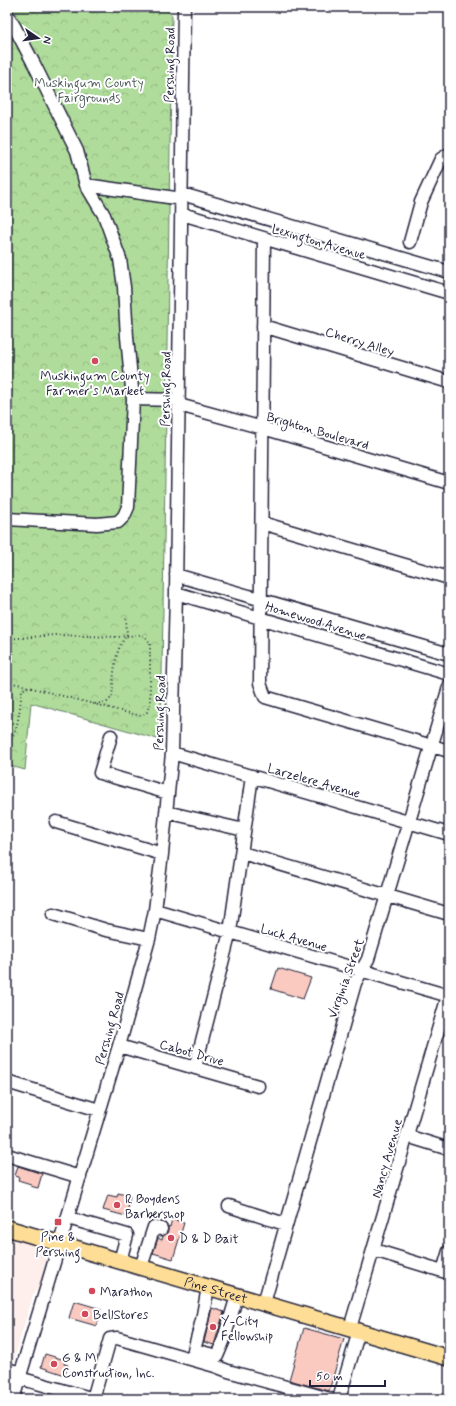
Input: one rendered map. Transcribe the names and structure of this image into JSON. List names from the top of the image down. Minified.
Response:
{"streets":{"main road":["Pine Street"],"street":["Pershing Road","Lexington Avenue","Cherry Alley","Brighton Boulevard","Homewood Avenue","Larzelere Avenue","Luck Avenue","Virginia Street","Cabot Drive","Nancy Avenue"]},"crossings":[["Pershing Road","Lexington Avenue"],["Pershing Road","Brighton Boulevard"],["Pershing Road","Homewood Avenue"],["Pershing Road","Larzelere Avenue"],["Pershing Road","Luck Avenue"],["Pershing Road","Cabot Drive"],["Pershing Road","Pine Street"],["Larzelere Avenue","Virginia Street"],["Luck Avenue","Virginia Street"],["Luck Avenue","Nancy Avenue"],["Virginia Street","Pine Street"],["Nancy Avenue","Pine Street"]],"parks":["Muskingum County Fairgrounds"],"places":{"other":["Muskingum County Farmer's Market","R Boydens Barbershop","D & D Bait","Marathon","BellStores","Y-City Fellowship","G & M Construction, Inc."],"transit":["Pine & Pershing"]},"scale_bar":"50 m","north":"right"}
